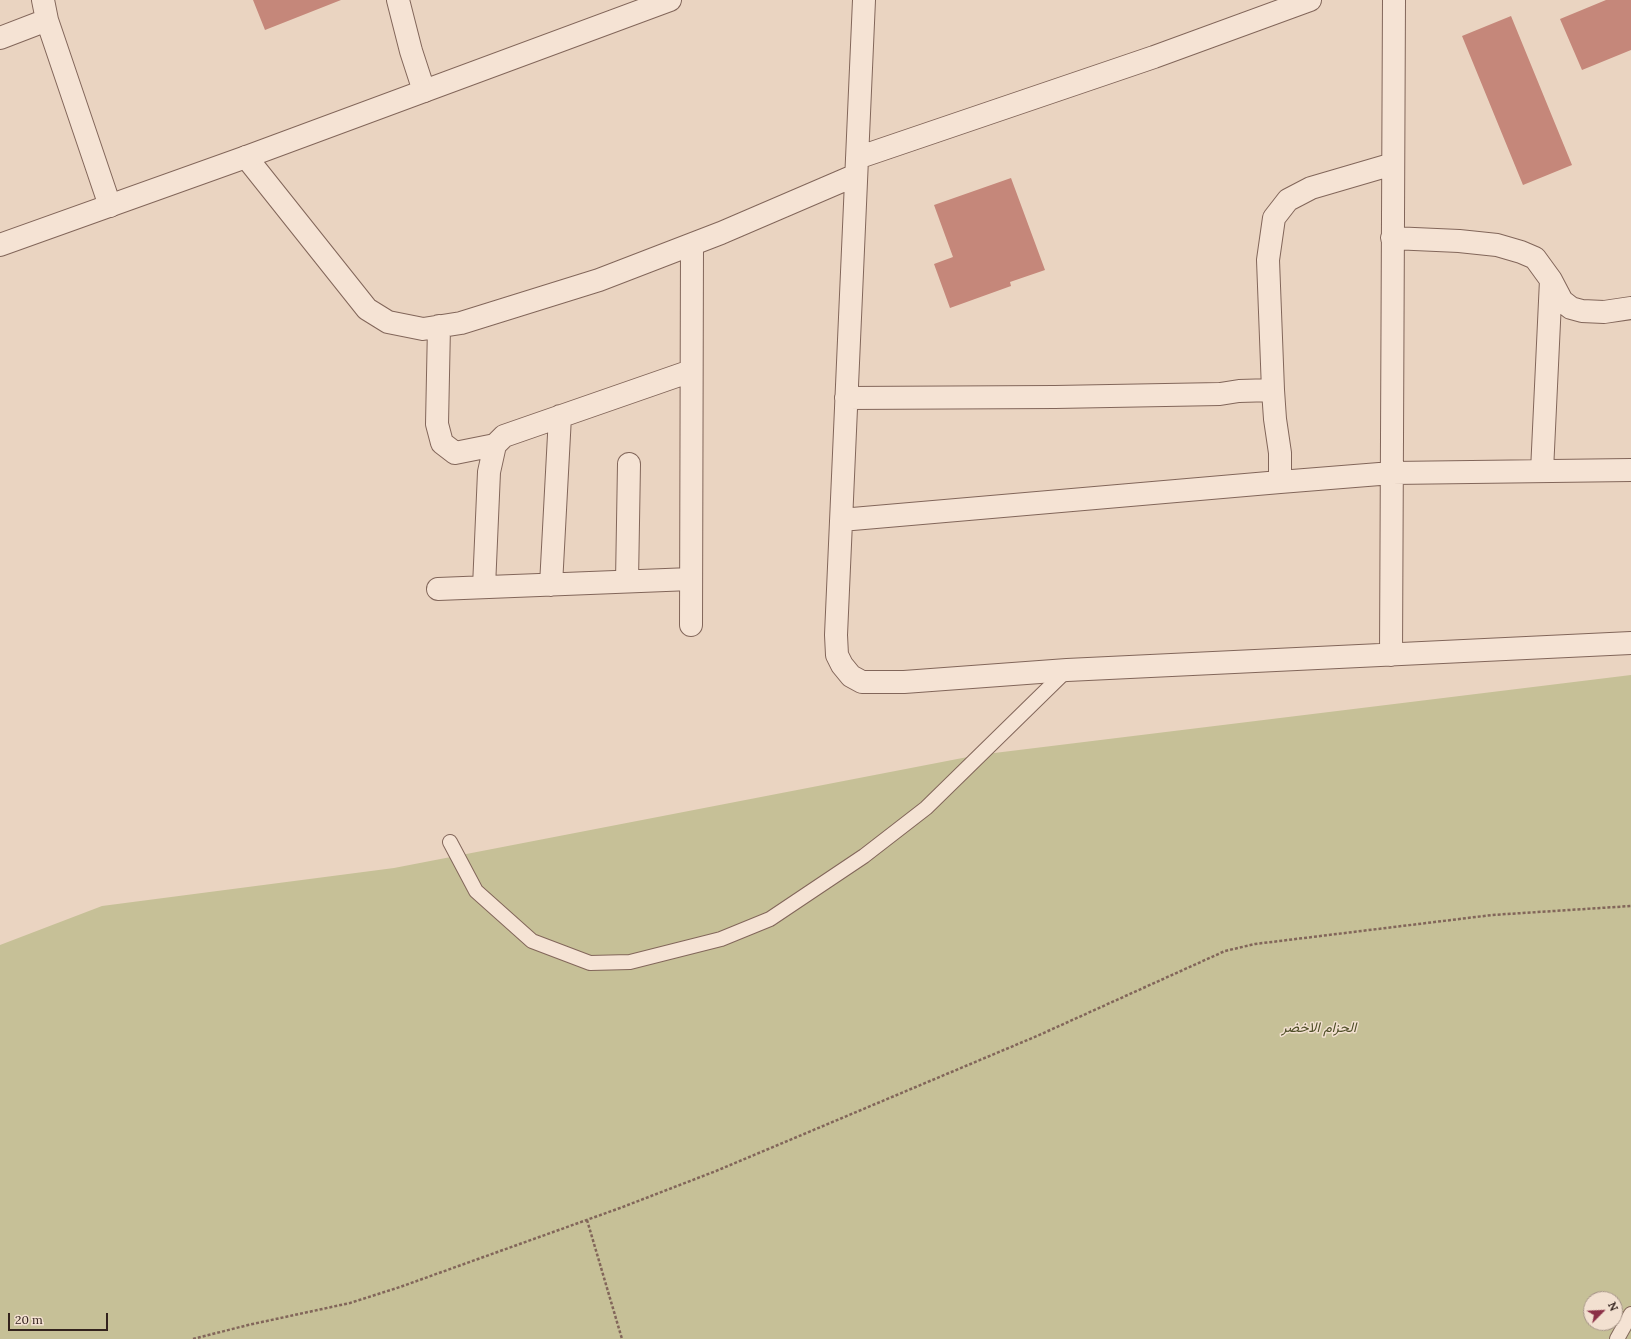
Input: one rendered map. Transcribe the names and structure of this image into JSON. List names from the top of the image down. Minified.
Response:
{"parks":["الحزام الاخضر"],"scale_bar":"20 m","north":"top right"}
